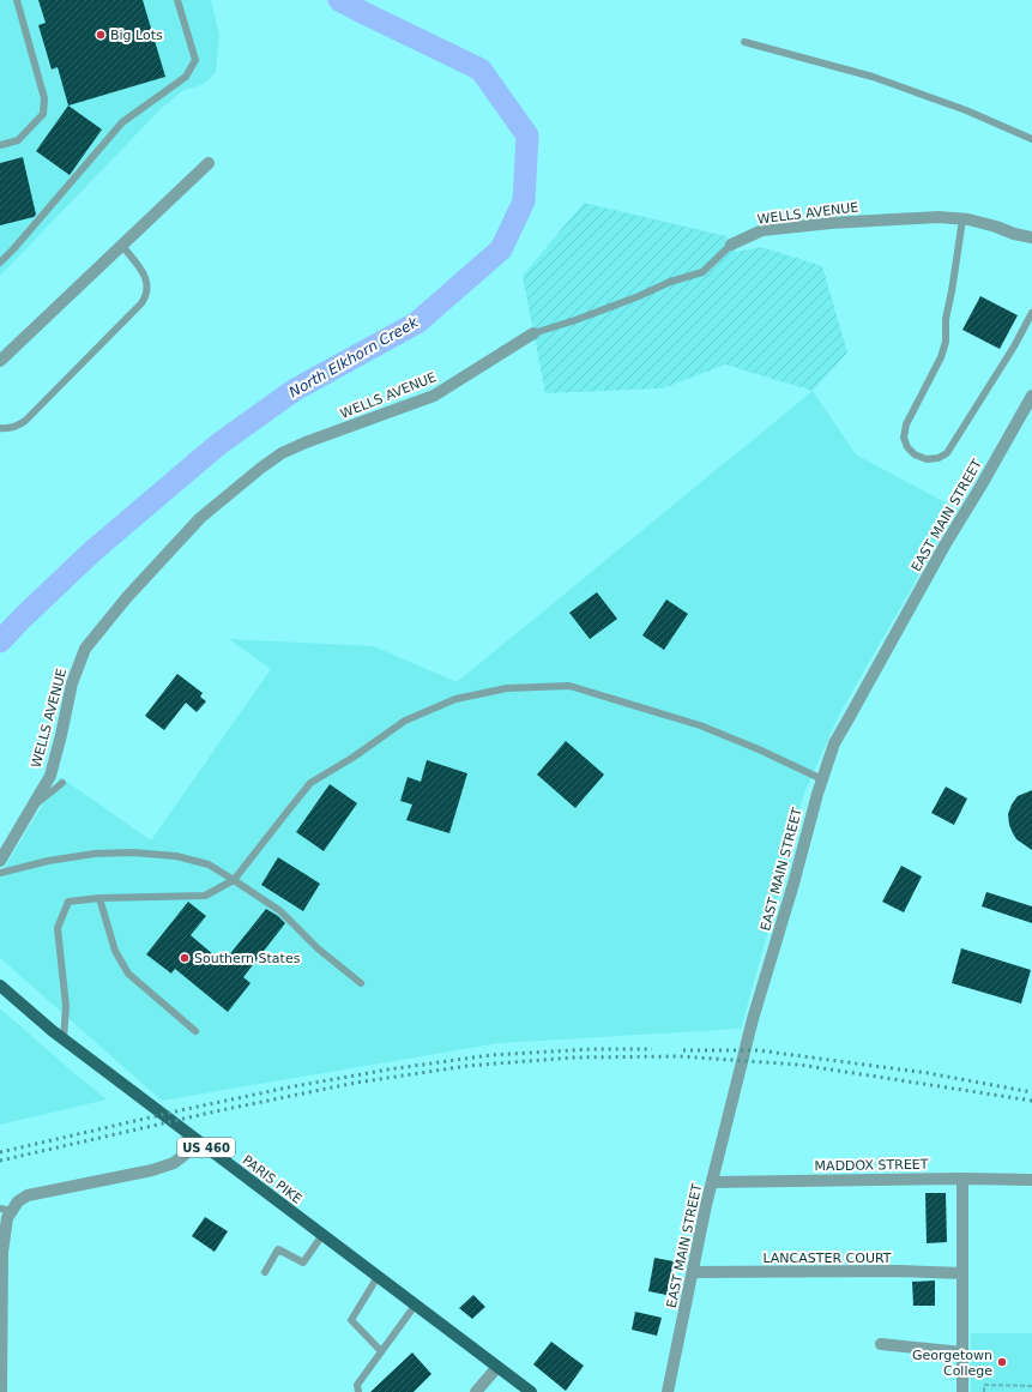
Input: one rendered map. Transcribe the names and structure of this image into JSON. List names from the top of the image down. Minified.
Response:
{"streets":{"main road":["US 460","PARIS PIKE"],"street":["WELLS AVENUE","EAST MAIN STREET","MADDOX STREET","LANCASTER COURT"]},"crossings":[["EAST MAIN STREET","MADDOX STREET"],["EAST MAIN STREET","LANCASTER COURT"]],"water":["North Elkhorn Creek"],"places":["Big Lots","Southern States","Georgetown College"]}
